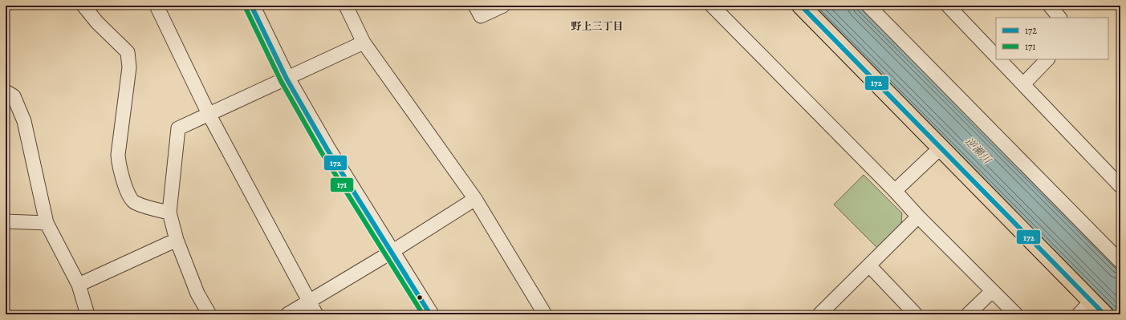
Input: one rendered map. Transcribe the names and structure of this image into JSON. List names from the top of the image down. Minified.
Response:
{"districts":["野上三丁目"],"water":["逆瀬川"],"lines":["transit line 172","transit line 171"],"legend":["172","171"]}
